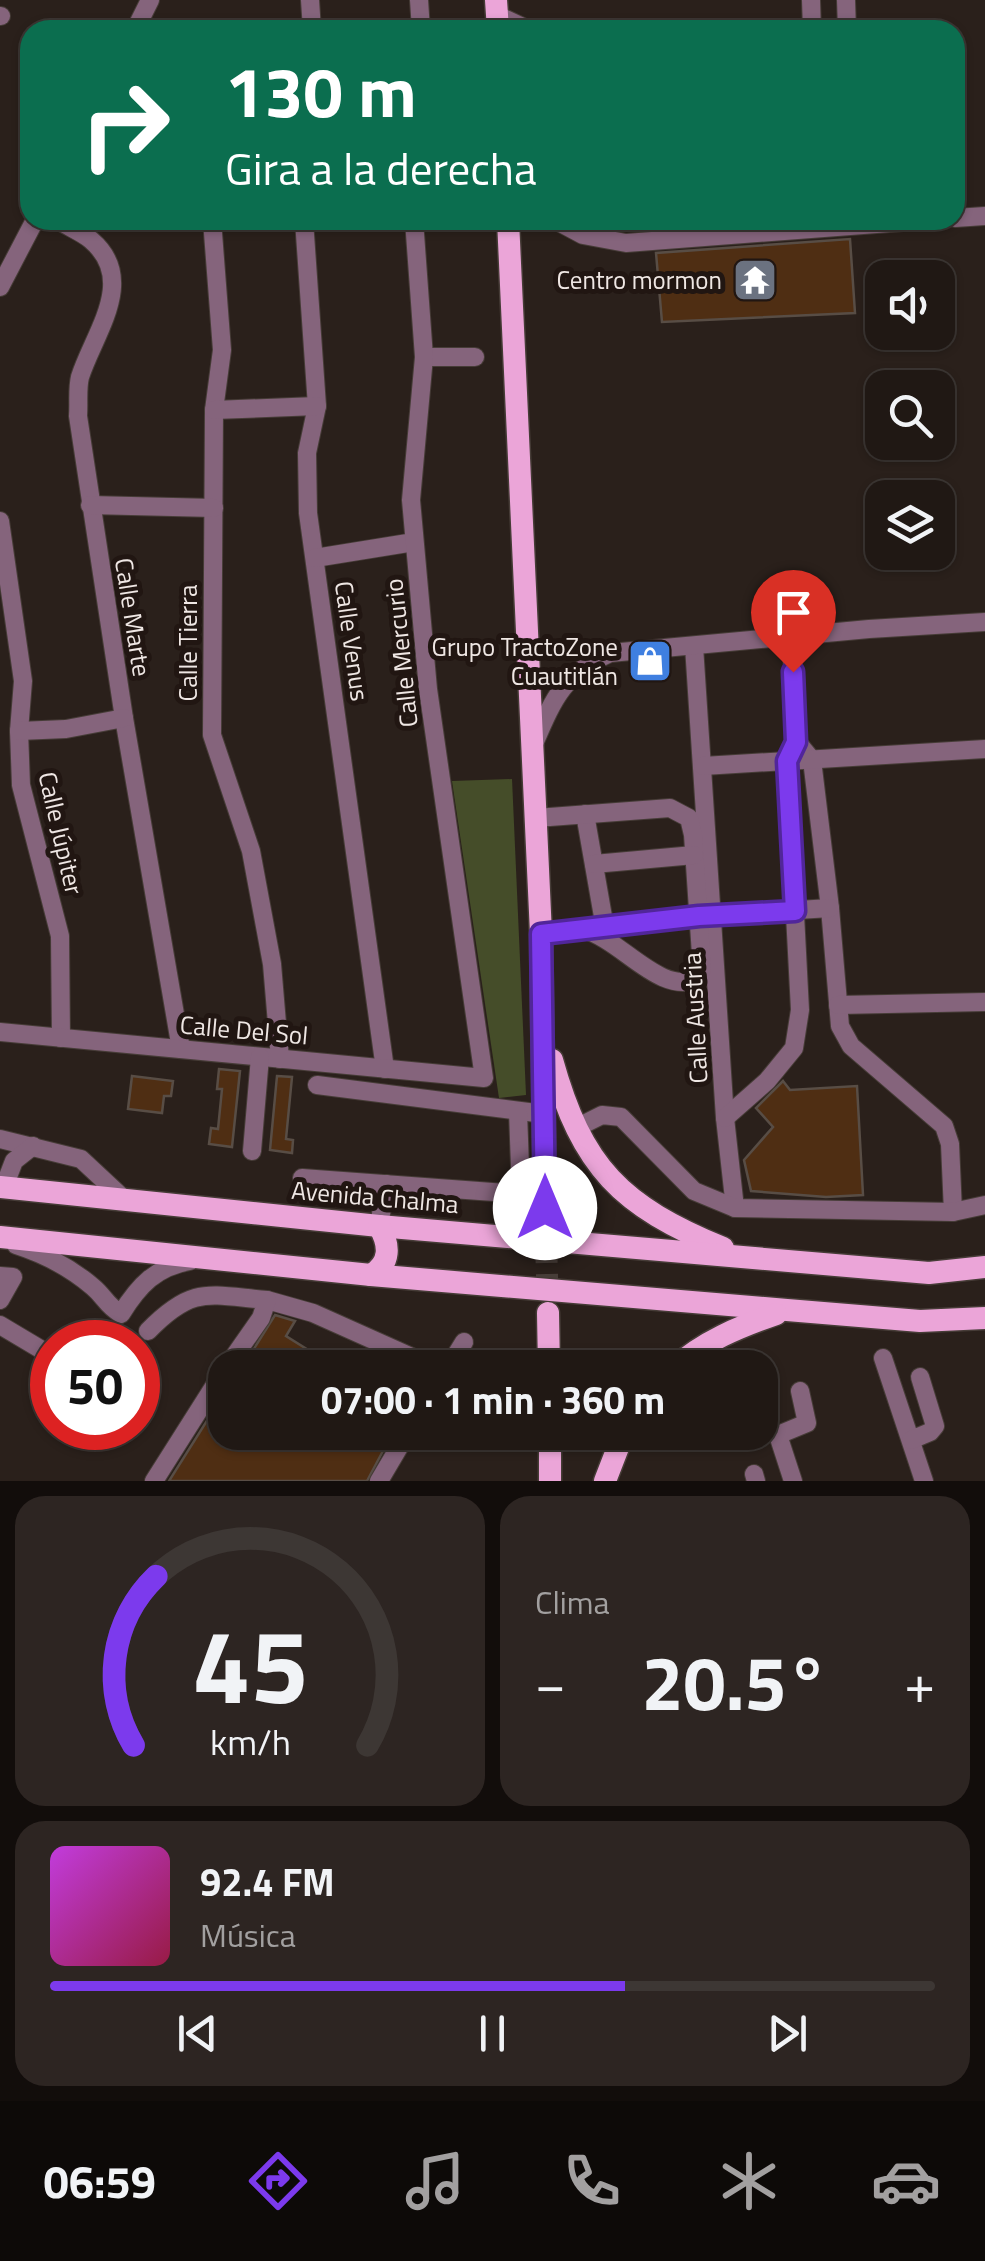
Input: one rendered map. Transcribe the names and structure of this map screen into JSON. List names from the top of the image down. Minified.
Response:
{"streets":{"main road":["Avenida Chalma"],"street":["Calle Marte","Calle Venus","Calle Tierra","Calle Mercurio","Calle Júpiter","Calle Austria","Calle Del Sol"]},"crossings":[["Calle Marte","Calle Del Sol"],["Calle Venus","Calle Del Sol"],["Calle Tierra","Calle Del Sol"],["Calle Mercurio","Calle Del Sol"],["Calle Júpiter","Calle Del Sol"]],"places":{"temple":["Centro mormon"],"shop":["Grupo TractoZone Cuautitlán"]},"page":{"turn":["130 m","Gira a la derecha"],"limit":"50","trip":"07:00 · 1 min · 360 m","tile":"Clima","heat":["−","20.5°","+"],"song":["92.4 FM","Música"],"tabs":"06:59","gauge":["45","km/h"]}}
